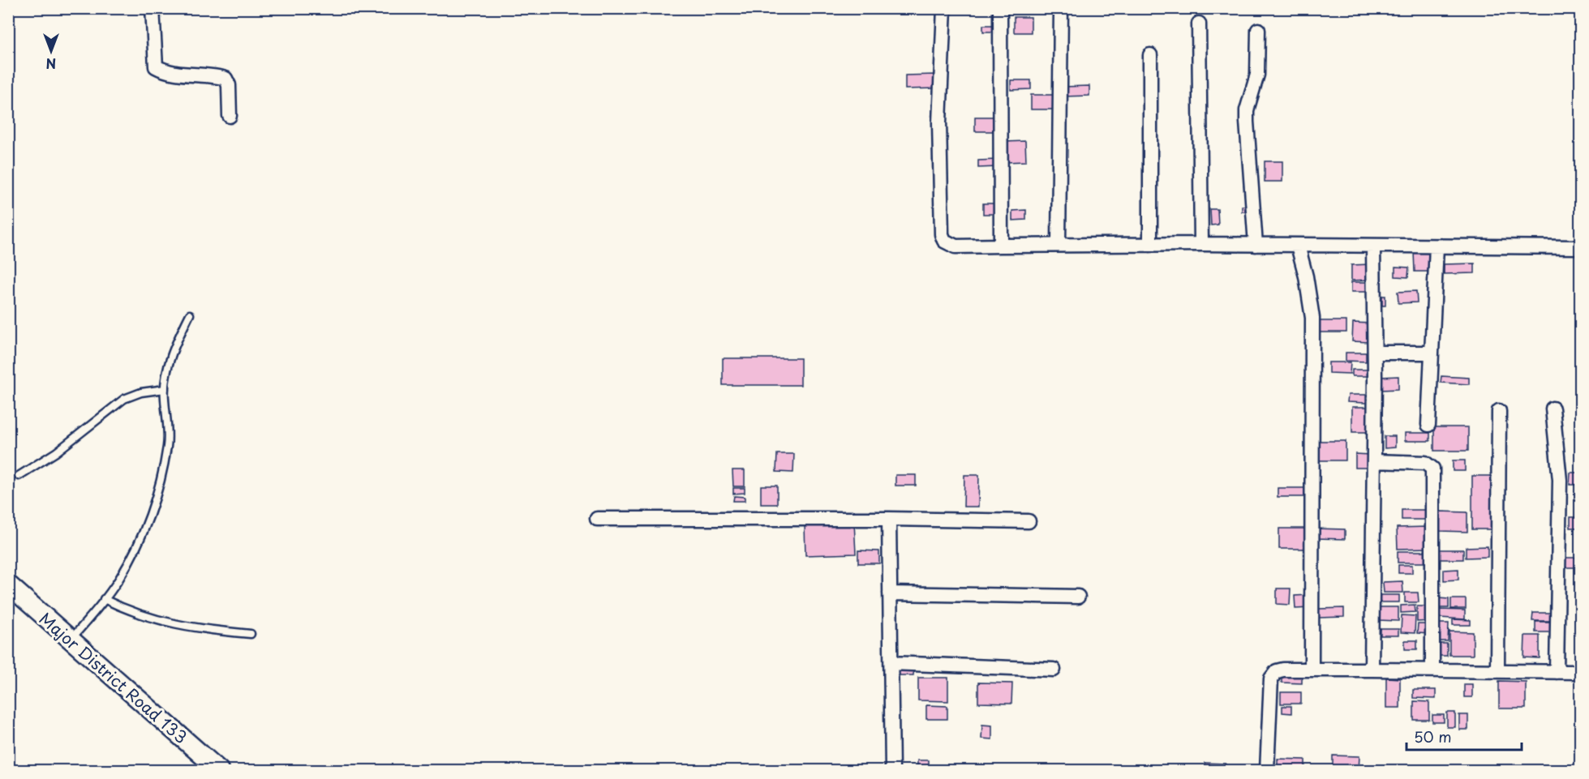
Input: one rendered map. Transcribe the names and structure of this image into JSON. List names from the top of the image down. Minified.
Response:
{"streets":{"main road":["Major District Road 133"]},"scale_bar":"50 m","north":"bottom"}
